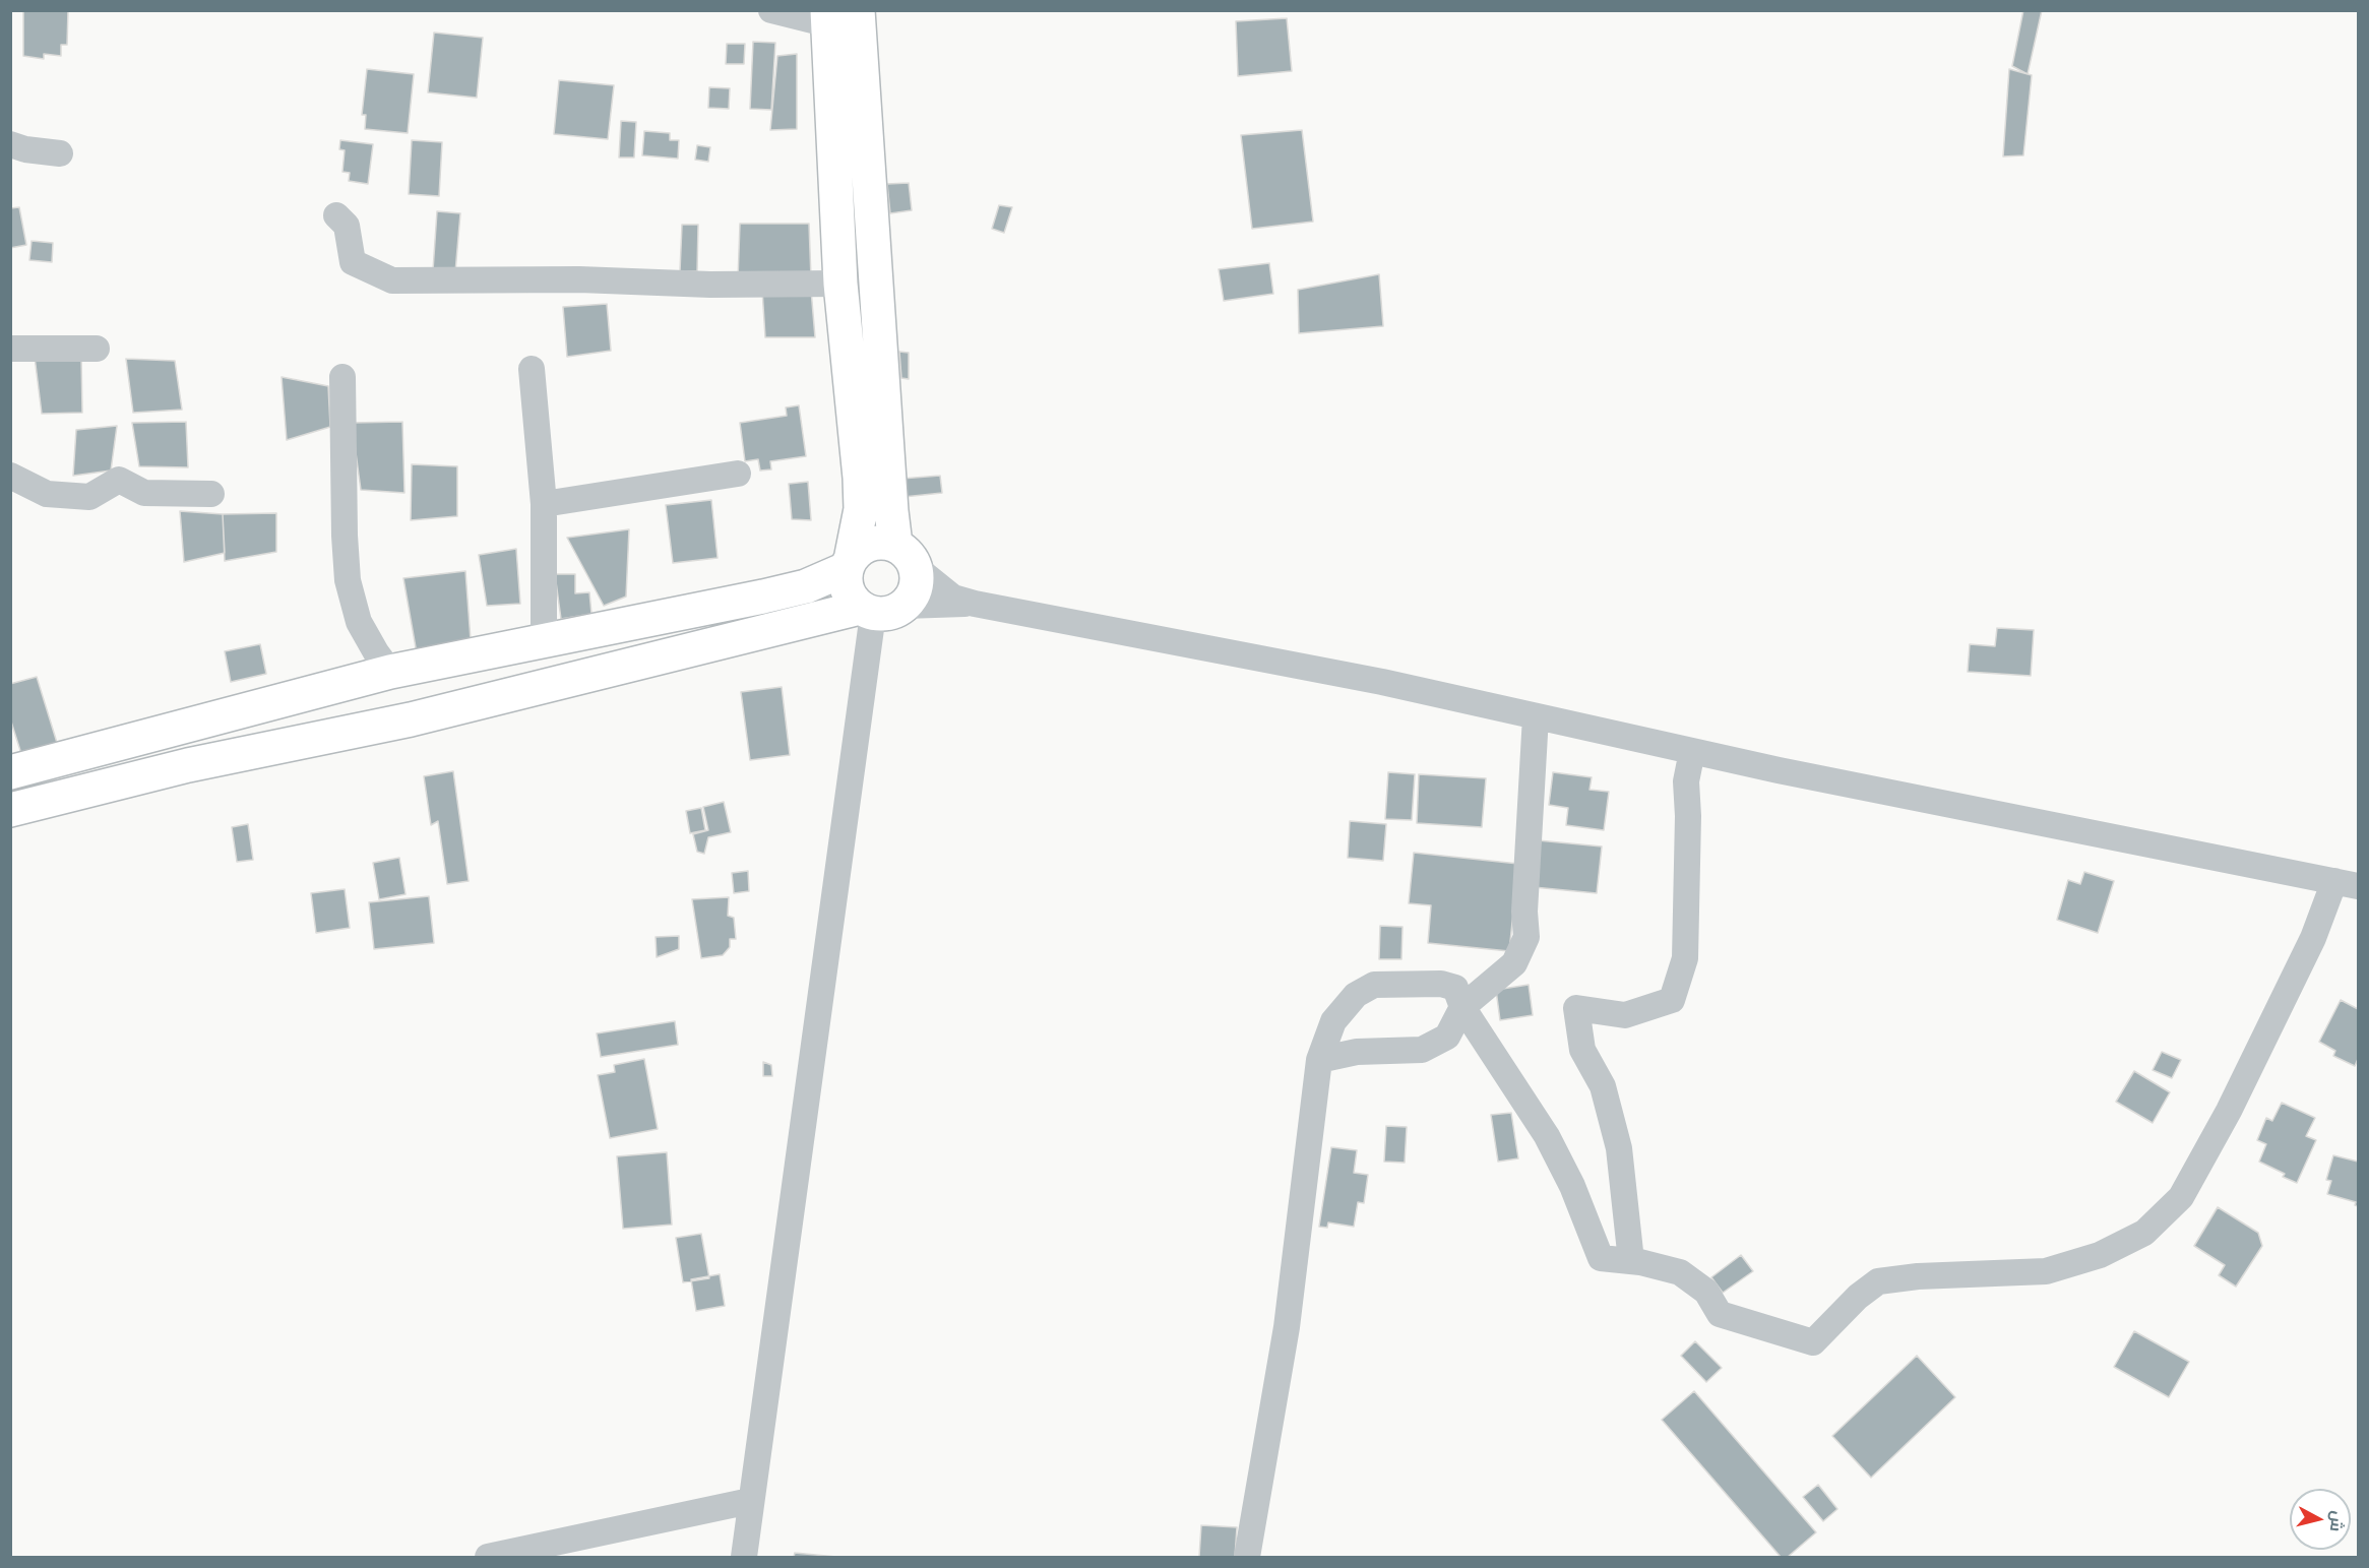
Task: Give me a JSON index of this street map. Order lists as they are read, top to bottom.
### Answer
{
  "north": "right"
}
